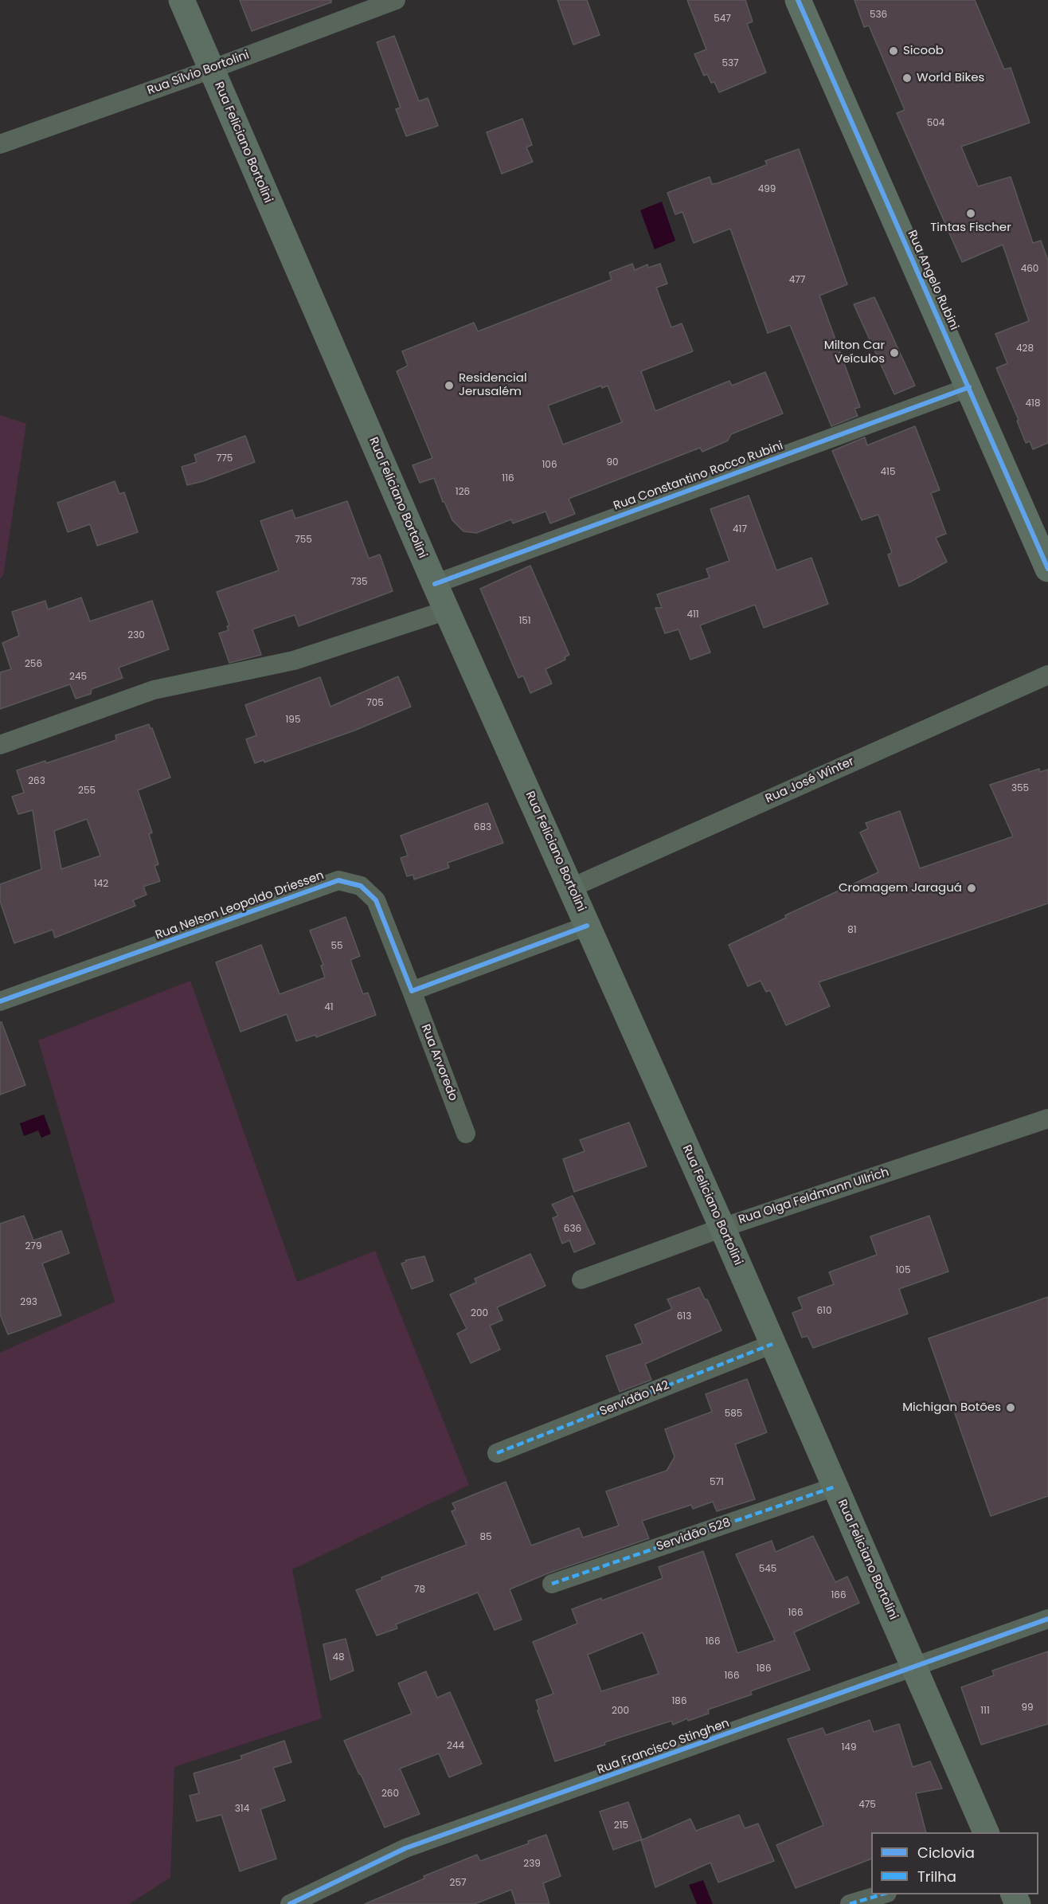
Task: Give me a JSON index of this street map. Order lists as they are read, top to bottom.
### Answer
{
  "streets": {
    "main road": ["Rua Feliciano Bortolini", "Rua Angelo Rubini"],
    "street": [
      "Rua Sílvio Bortolini",
      "Rua Constantino Rocco Rubini",
      "Rua José Winter",
      "Rua Nelson Leopoldo Driessen",
      "Rua Arvoredo",
      "Rua Olga Feldmann Ullrich",
      "Servidão 142",
      "Servidão 528",
      "Rua Francisco Stinghen"
    ]
  },
  "crossings": [
    ["Rua Sílvio Bortolini", "Rua Feliciano Bortolini"],
    ["Rua Feliciano Bortolini", "Rua Constantino Rocco Rubini"],
    ["Rua Feliciano Bortolini", "Rua José Winter"],
    ["Rua Feliciano Bortolini", "Rua Olga Feldmann Ullrich"],
    ["Rua Feliciano Bortolini", "Servidão 142"],
    ["Rua Feliciano Bortolini", "Servidão 528"],
    ["Rua Feliciano Bortolini", "Rua Francisco Stinghen"],
    ["Rua Angelo Rubini", "Rua Constantino Rocco Rubini"],
    ["Rua Nelson Leopoldo Driessen", "Rua Arvoredo"]
  ],
  "places": [
    "Sicoob",
    "World Bikes",
    "Tintas Fischer",
    "Milton Car Veículos",
    "Residencial Jerusalém",
    "Cromagem Jaraguá",
    "Michigan Botões"
  ],
  "house_numbers": [
    "536",
    "547",
    "537",
    "504",
    "499",
    "460",
    "477",
    "428",
    "418",
    "775",
    "90",
    "106",
    "415",
    "116",
    "126",
    "417",
    "755",
    "735",
    "411",
    "151",
    "230",
    "256",
    "245",
    "705",
    "195",
    "263",
    "355",
    "255",
    "683",
    "142",
    "81",
    "55",
    "41",
    "636",
    "279",
    "105",
    "293",
    "610",
    "200",
    "613",
    "585",
    "571",
    "85",
    "545",
    "78",
    "166",
    "166",
    "166",
    "48",
    "186",
    "166",
    "186",
    "99",
    "200",
    "111",
    "244",
    "149",
    "260",
    "475",
    "314",
    "215",
    "239",
    "257"
  ],
  "legend": ["Ciclovia", "Trilha"]
}
